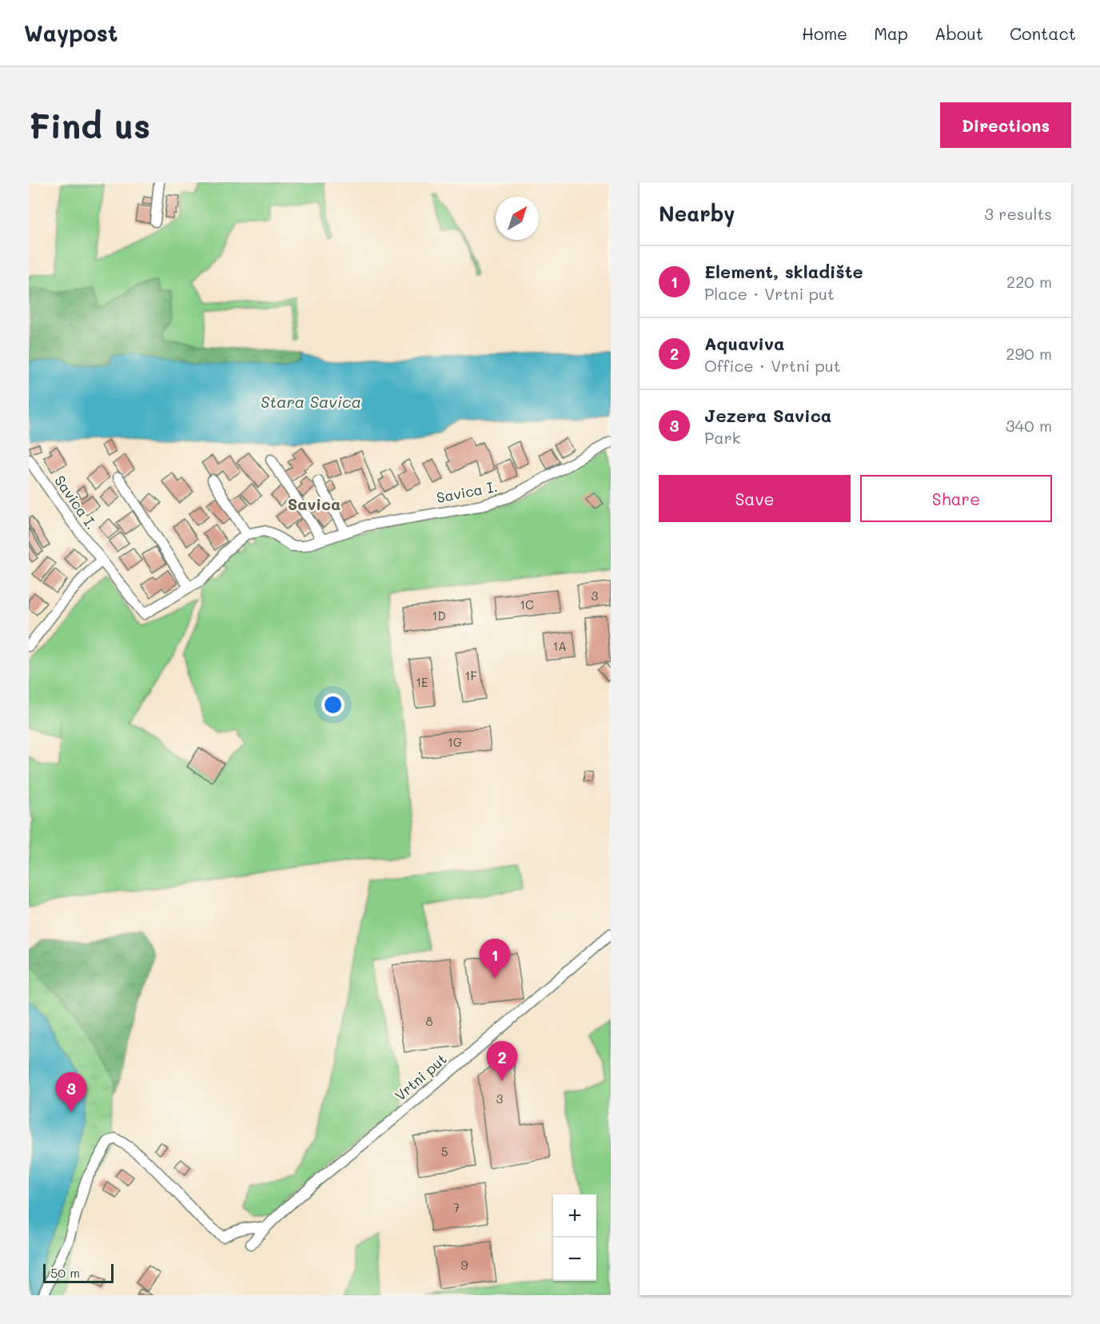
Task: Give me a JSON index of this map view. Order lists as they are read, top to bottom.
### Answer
{
  "streets": {
    "street": ["Savica I.", "Vrtni put"]
  },
  "districts": ["Savica"],
  "water": ["Stara Savica"],
  "house_numbers": [
    "3",
    "1C",
    "1D",
    "1A",
    "1F",
    "1E",
    "1G",
    "8",
    "3",
    "5",
    "7",
    "9"
  ],
  "scale_bar": "50 m",
  "north": "top right",
  "page": {
    "header": "Waypost",
    "nav": [
      "Home",
      "Map",
      "About",
      "Contact"
    ],
    "buttons": [
      "Directions",
      ["Save", "Share"]
    ],
    "title": "Find us",
    "heading": ["Nearby", "3 results"],
    "list": [
      {
        "mark": "1",
        "name": "Element, skladište",
        "note": "Place · Vrtni put",
        "value": "220 m"
      },
      {
        "mark": "2",
        "name": "Aquaviva",
        "note": "Office · Vrtni put",
        "value": "290 m"
      },
      {
        "mark": "3",
        "name": "Jezera Savica",
        "note": "Park",
        "value": "340 m"
      }
    ],
    "pins": ["1", "2", "3"],
    "map_buttons": ["+", "−"],
    "scale": "50 m"
  }
}
